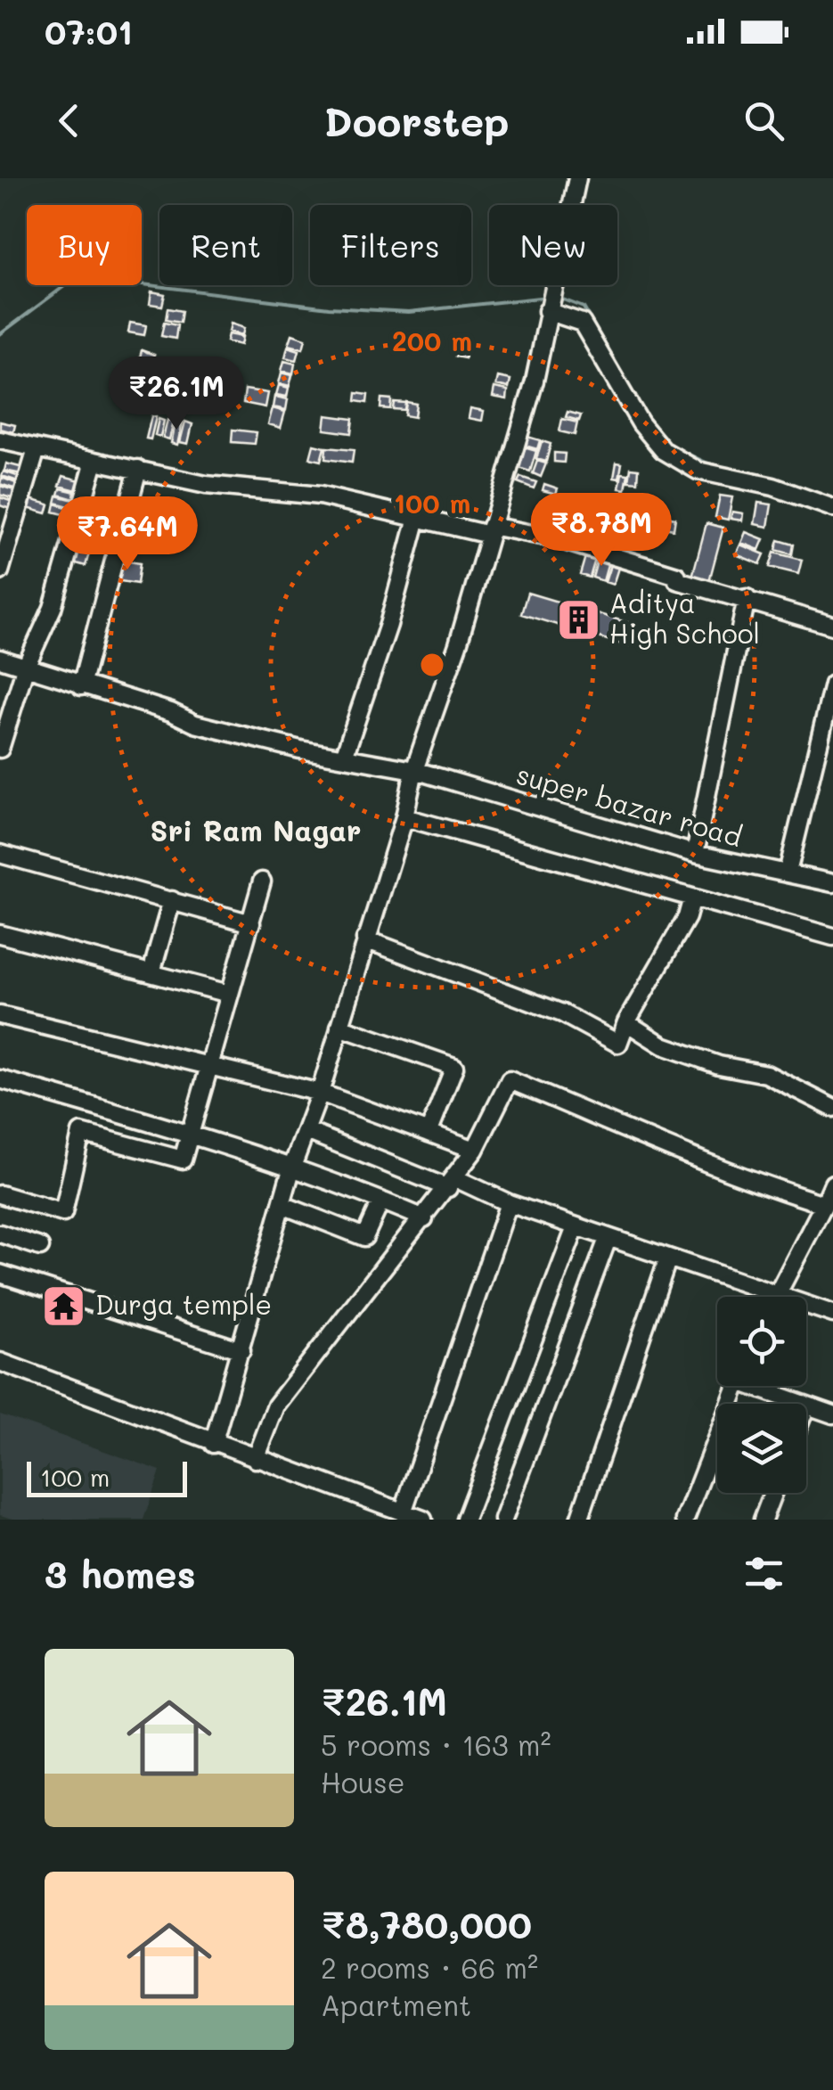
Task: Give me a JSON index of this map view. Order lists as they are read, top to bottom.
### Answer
{
  "streets": {
    "street": ["super bazar road"]
  },
  "districts": ["Sri Ram Nagar"],
  "places": {
    "building": ["Aditya High School"],
    "temple": ["Durga temple"]
  },
  "scale_bar": "100 m",
  "page": {
    "status": "07:01",
    "header": "Doorstep",
    "chip": [
      "Buy",
      "Rent",
      "Filters",
      "New"
    ],
    "price": ["₹26.1M", "₹8.78M", "₹7.64M"],
    "scale": "100 m",
    "heading": "3 homes",
    "list": [
      {
        "name": "₹26.1M",
        "note": "5 rooms · 163 m² · House"
      },
      {
        "name": "₹8,780,000",
        "note": "2 rooms · 66 m² · Apartment"
      }
    ]
  },
  "rings": ["200 m", "100 m"]
}
